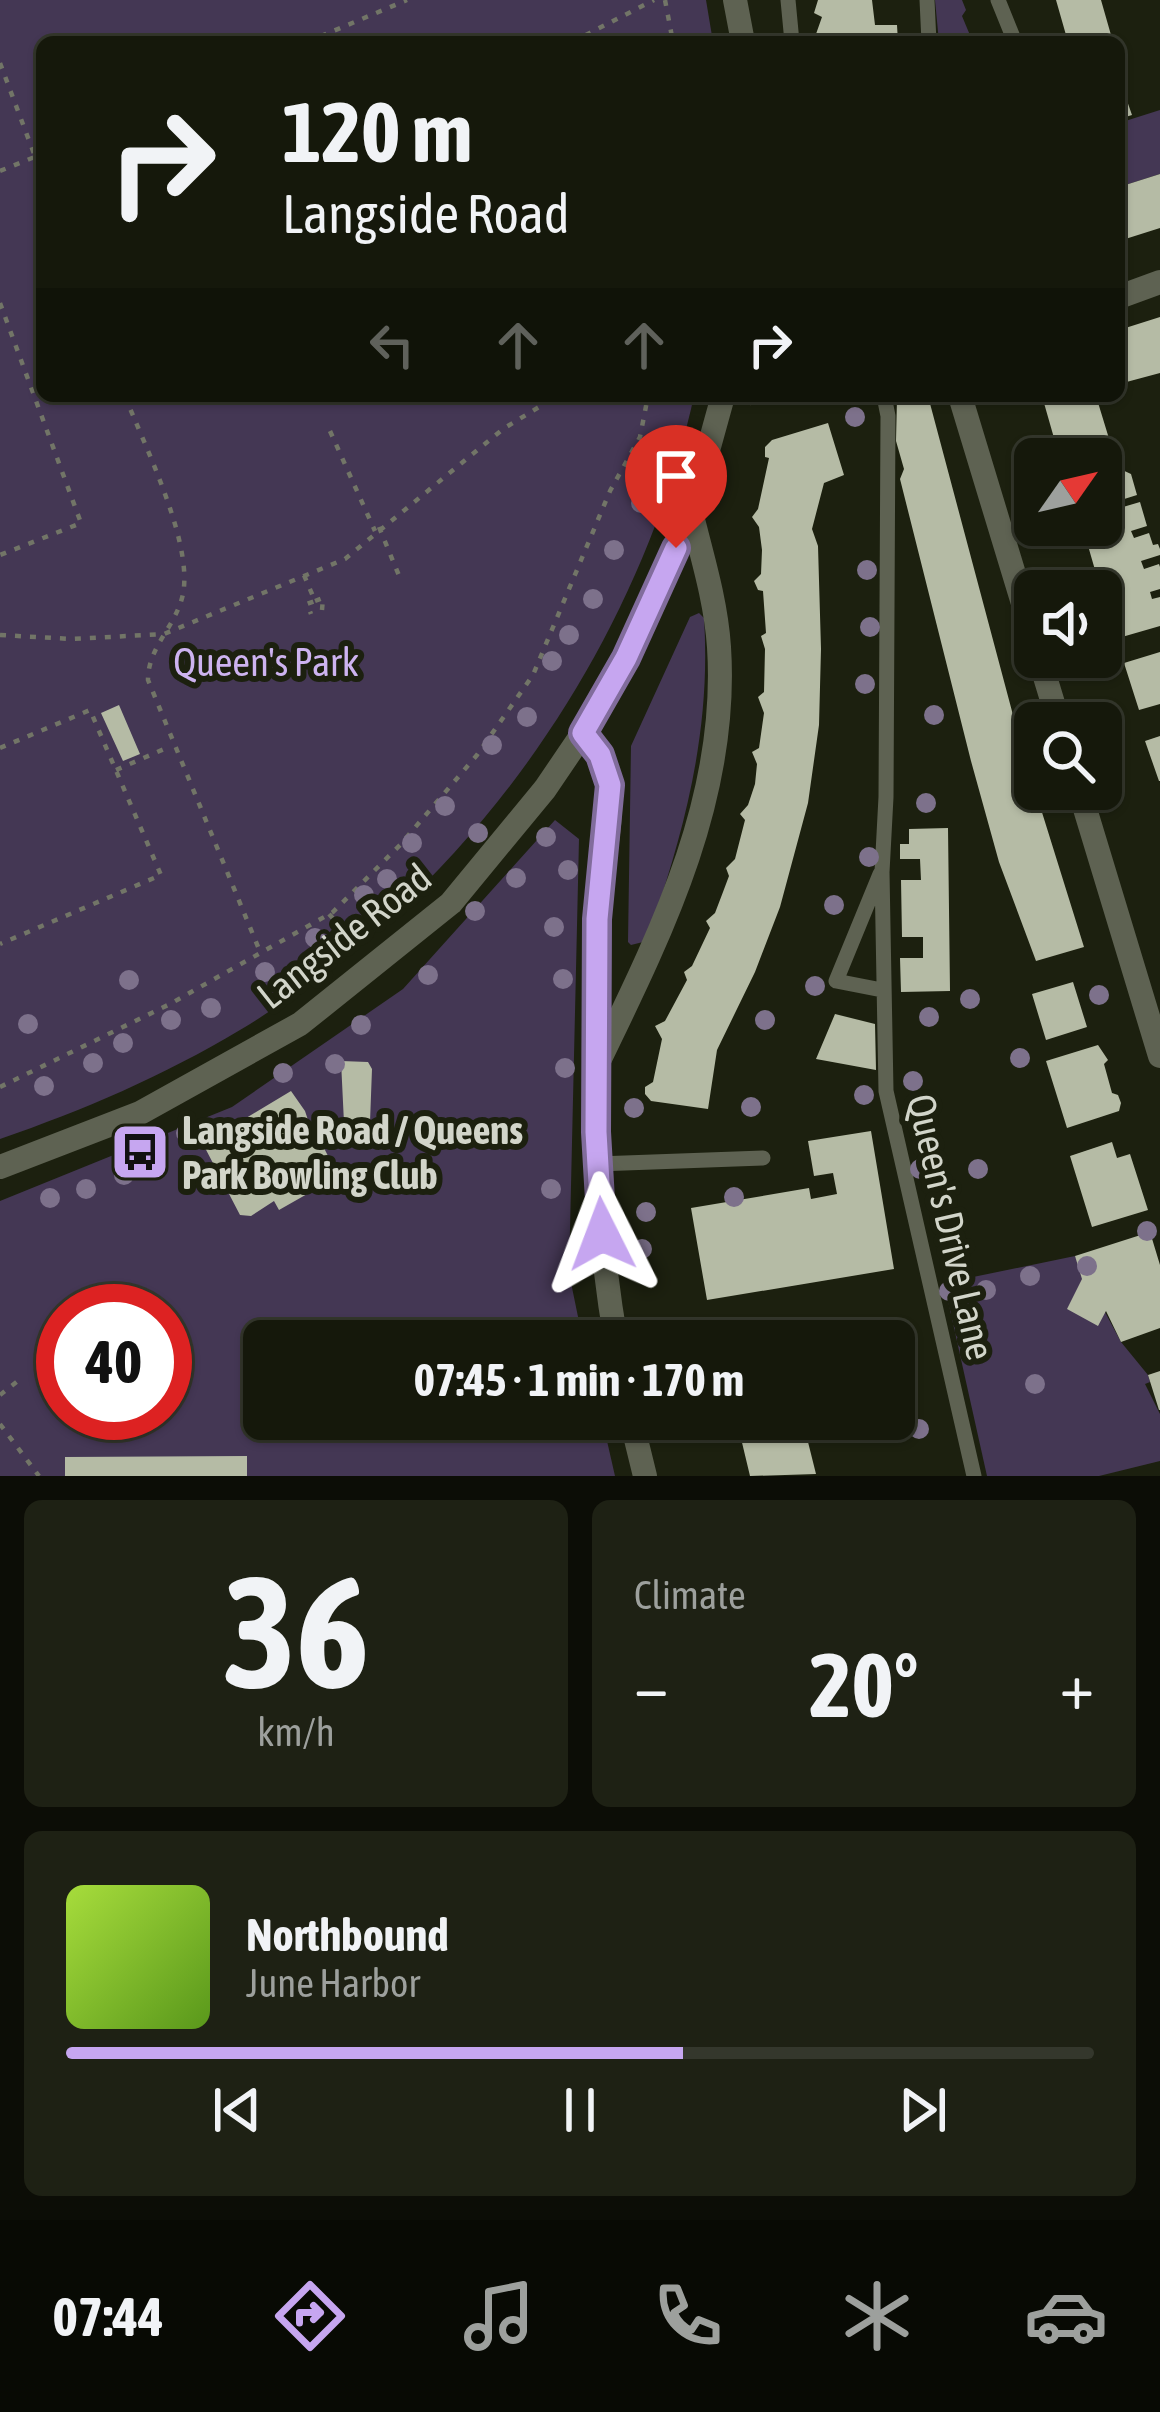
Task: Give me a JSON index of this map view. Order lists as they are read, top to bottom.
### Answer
{
  "streets": {
    "street": ["Langside Road"],
    "lane": ["Queen's Drive Lane"]
  },
  "parks": ["Queen's Park"],
  "places": {
    "bus stop": ["Langside Road / Queens Park Bowling Club"]
  },
  "north": "top right",
  "page": {
    "turn": ["120 m", "Langside Road"],
    "limit": "40",
    "trip": "07:45 · 1 min · 170 m",
    "tile": [
      ["36", "km/h"],
      "Climate"
    ],
    "heat": ["−", "20°", "+"],
    "song": ["Northbound", "June Harbor"],
    "tabs": "07:44"
  }
}
